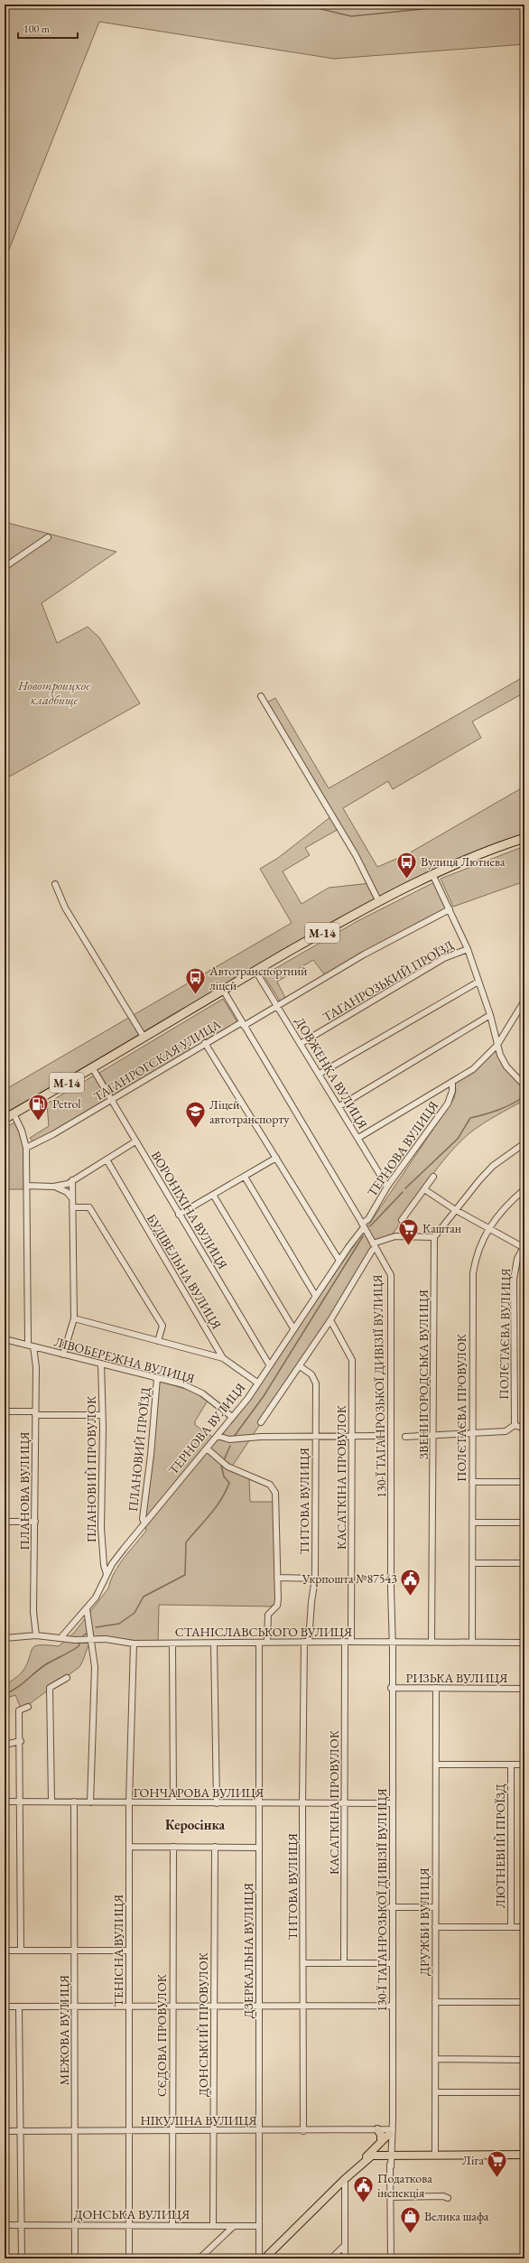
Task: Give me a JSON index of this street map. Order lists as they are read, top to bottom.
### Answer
{
  "streets": {
    "highway": ["М-14"],
    "street": [
      "ТАГАНРОЗЬКИЙ ПРОЇЗД",
      "ТАГАНРОГСКАЯ УЛИЦА",
      "ДОВЖЕНКА ВУЛИЦЯ",
      "ТЕРНОВА ВУЛИЦЯ",
      "ВОРОНІХІНА ВУЛИЦЯ",
      "БУДІВЕЛЬНА ВУЛИЦЯ",
      "ПОЛЄТАЄВА ВУЛИЦЯ",
      "ЛІВОБЕРЕЖНА ВУЛИЦЯ",
      "ЗВЕНИГОРОДСЬКА ВУЛИЦЯ",
      "130-Ї ТАГАНРОЗЬКОЇ ДИВІЗІЇ ВУЛИЦЯ",
      "ПОЛЄТАЄВА ПРОВУЛОК",
      "ПЛАНОВИЙ ПРОЇЗД",
      "ПЛАНОВИЙ ПРОВУЛОК",
      "КАСАТКІНА ПРОВУЛОК",
      "ПЛАНОВА ВУЛИЦЯ",
      "ТИТОВА ВУЛИЦЯ",
      "СТАНІСЛАВСЬКОГО ВУЛИЦЯ",
      "РИЗЬКА ВУЛИЦЯ",
      "ГОНЧАРОВА ВУЛИЦЯ",
      "ЛЮТНЕВИЙ ПРОЇЗД",
      "ДРУЖБИ ВУЛИЦЯ",
      "ТЕНІСНА ВУЛИЦЯ",
      "ДЗЕРКАЛЬНА ВУЛИЦЯ",
      "ДОНСЬКИЙ ПРОВУЛОК",
      "МЕЖОВА ВУЛИЦЯ",
      "СЄДОВА ПРОВУЛОК",
      "НІКУЛІНА ВУЛИЦЯ",
      "ДОНСЬКА ВУЛИЦЯ"
    ]
  },
  "crossings": [
    ["М-14", "ДОВЖЕНКА ВУЛИЦЯ"],
    ["М-14", "ВОРОНІХІНА ВУЛИЦЯ"],
    ["М-14", "130-Ї ТАГАНРОЗЬКОЇ ДИВІЗІЇ ВУЛИЦЯ"],
    ["М-14", "ПЛАНОВА ВУЛИЦЯ"],
    ["ТАГАНРОЗЬКИЙ ПРОЇЗД", "ДОВЖЕНКА ВУЛИЦЯ"],
    ["ТАГАНРОГСКАЯ УЛИЦА", "ДОВЖЕНКА ВУЛИЦЯ"],
    ["ТАГАНРОГСКАЯ УЛИЦА", "ВОРОНІХІНА ВУЛИЦЯ"],
    ["ТАГАНРОГСКАЯ УЛИЦА", "130-Ї ТАГАНРОЗЬКОЇ ДИВІЗІЇ ВУЛИЦЯ"],
    ["ТАГАНРОГСКАЯ УЛИЦА", "ПЛАНОВА ВУЛИЦЯ"],
    ["ДОВЖЕНКА ВУЛИЦЯ", "ТЕРНОВА ВУЛИЦЯ"],
    ["ТЕРНОВА ВУЛИЦЯ", "ВОРОНІХІНА ВУЛИЦЯ"],
    ["ТЕРНОВА ВУЛИЦЯ", "БУДІВЕЛЬНА ВУЛИЦЯ"],
    ["ТЕРНОВА ВУЛИЦЯ", "ЛІВОБЕРЕЖНА ВУЛИЦЯ"],
    ["ТЕРНОВА ВУЛИЦЯ", "130-Ї ТАГАНРОЗЬКОЇ ДИВІЗІЇ ВУЛИЦЯ"],
    ["ТЕРНОВА ВУЛИЦЯ", "ПЛАНОВИЙ ПРОЇЗД"],
    ["ТЕРНОВА ВУЛИЦЯ", "ПЛАНОВИЙ ПРОВУЛОК"],
    ["ТЕРНОВА ВУЛИЦЯ", "СТАНІСЛАВСЬКОГО ВУЛИЦЯ"],
    ["ЛІВОБЕРЕЖНА ВУЛИЦЯ", "ПЛАНОВИЙ ПРОЇЗД"],
    ["ЛІВОБЕРЕЖНА ВУЛИЦЯ", "ПЛАНОВИЙ ПРОВУЛОК"],
    ["ЛІВОБЕРЕЖНА ВУЛИЦЯ", "ПЛАНОВА ВУЛИЦЯ"],
    ["ЗВЕНИГОРОДСЬКА ВУЛИЦЯ", "СТАНІСЛАВСЬКОГО ВУЛИЦЯ"],
    ["130-Ї ТАГАНРОЗЬКОЇ ДИВІЗІЇ ВУЛИЦЯ", "СТАНІСЛАВСЬКОГО ВУЛИЦЯ"],
    ["130-Ї ТАГАНРОЗЬКОЇ ДИВІЗІЇ ВУЛИЦЯ", "РИЗЬКА ВУЛИЦЯ"],
    ["130-Ї ТАГАНРОЗЬКОЇ ДИВІЗІЇ ВУЛИЦЯ", "ГОНЧАРОВА ВУЛИЦЯ"],
    ["130-Ї ТАГАНРОЗЬКОЇ ДИВІЗІЇ ВУЛИЦЯ", "НІКУЛІНА ВУЛИЦЯ"],
    ["ПОЛЄТАЄВА ПРОВУЛОК", "СТАНІСЛАВСЬКОГО ВУЛИЦЯ"],
    ["КАСАТКІНА ПРОВУЛОК", "СТАНІСЛАВСЬКОГО ВУЛИЦЯ"],
    ["КАСАТКІНА ПРОВУЛОК", "ГОНЧАРОВА ВУЛИЦЯ"],
    ["ПЛАНОВА ВУЛИЦЯ", "СТАНІСЛАВСЬКОГО ВУЛИЦЯ"],
    ["ТИТОВА ВУЛИЦЯ", "СТАНІСЛАВСЬКОГО ВУЛИЦЯ"],
    ["ТИТОВА ВУЛИЦЯ", "ГОНЧАРОВА ВУЛИЦЯ"],
    ["ТИТОВА ВУЛИЦЯ", "НІКУЛІНА ВУЛИЦЯ"],
    ["СТАНІСЛАВСЬКОГО ВУЛИЦЯ", "ТЕНІСНА ВУЛИЦЯ"],
    ["СТАНІСЛАВСЬКОГО ВУЛИЦЯ", "ДЗЕРКАЛЬНА ВУЛИЦЯ"],
    ["РИЗЬКА ВУЛИЦЯ", "ДРУЖБИ ВУЛИЦЯ"],
    ["ГОНЧАРОВА ВУЛИЦЯ", "ТЕНІСНА ВУЛИЦЯ"],
    ["ГОНЧАРОВА ВУЛИЦЯ", "ДЗЕРКАЛЬНА ВУЛИЦЯ"],
    ["ГОНЧАРОВА ВУЛИЦЯ", "МЕЖОВА ВУЛИЦЯ"],
    ["ТЕНІСНА ВУЛИЦЯ", "НІКУЛІНА ВУЛИЦЯ"],
    ["ТЕНІСНА ВУЛИЦЯ", "ДОНСЬКА ВУЛИЦЯ"],
    ["ДЗЕРКАЛЬНА ВУЛИЦЯ", "НІКУЛІНА ВУЛИЦЯ"],
    ["ДЗЕРКАЛЬНА ВУЛИЦЯ", "ДОНСЬКА ВУЛИЦЯ"],
    ["ДОНСЬКИЙ ПРОВУЛОК", "НІКУЛІНА ВУЛИЦЯ"],
    ["ДОНСЬКИЙ ПРОВУЛОК", "ДОНСЬКА ВУЛИЦЯ"],
    ["МЕЖОВА ВУЛИЦЯ", "НІКУЛІНА ВУЛИЦЯ"],
    ["МЕЖОВА ВУЛИЦЯ", "ДОНСЬКА ВУЛИЦЯ"],
    ["СЄДОВА ПРОВУЛОК", "НІКУЛІНА ВУЛИЦЯ"],
    ["СЄДОВА ПРОВУЛОК", "ДОНСЬКА ВУЛИЦЯ"]
  ],
  "districts": ["Керосінка"],
  "parks": ["Новотроицкое кладбище"],
  "places": {
    "bus stop": ["Вулиця Лютнева", "Автотранспортний ліцей"],
    "fuel station": ["Petrol"],
    "school or university": ["Ліцей автотранспорту"],
    "supermarket": ["Каштан", "Ліга"],
    "public building": ["Укрпошта №87543", "Податкова інспекція"],
    "shop": ["Велика шафа"]
  },
  "scale_bar": "100 m"
}
